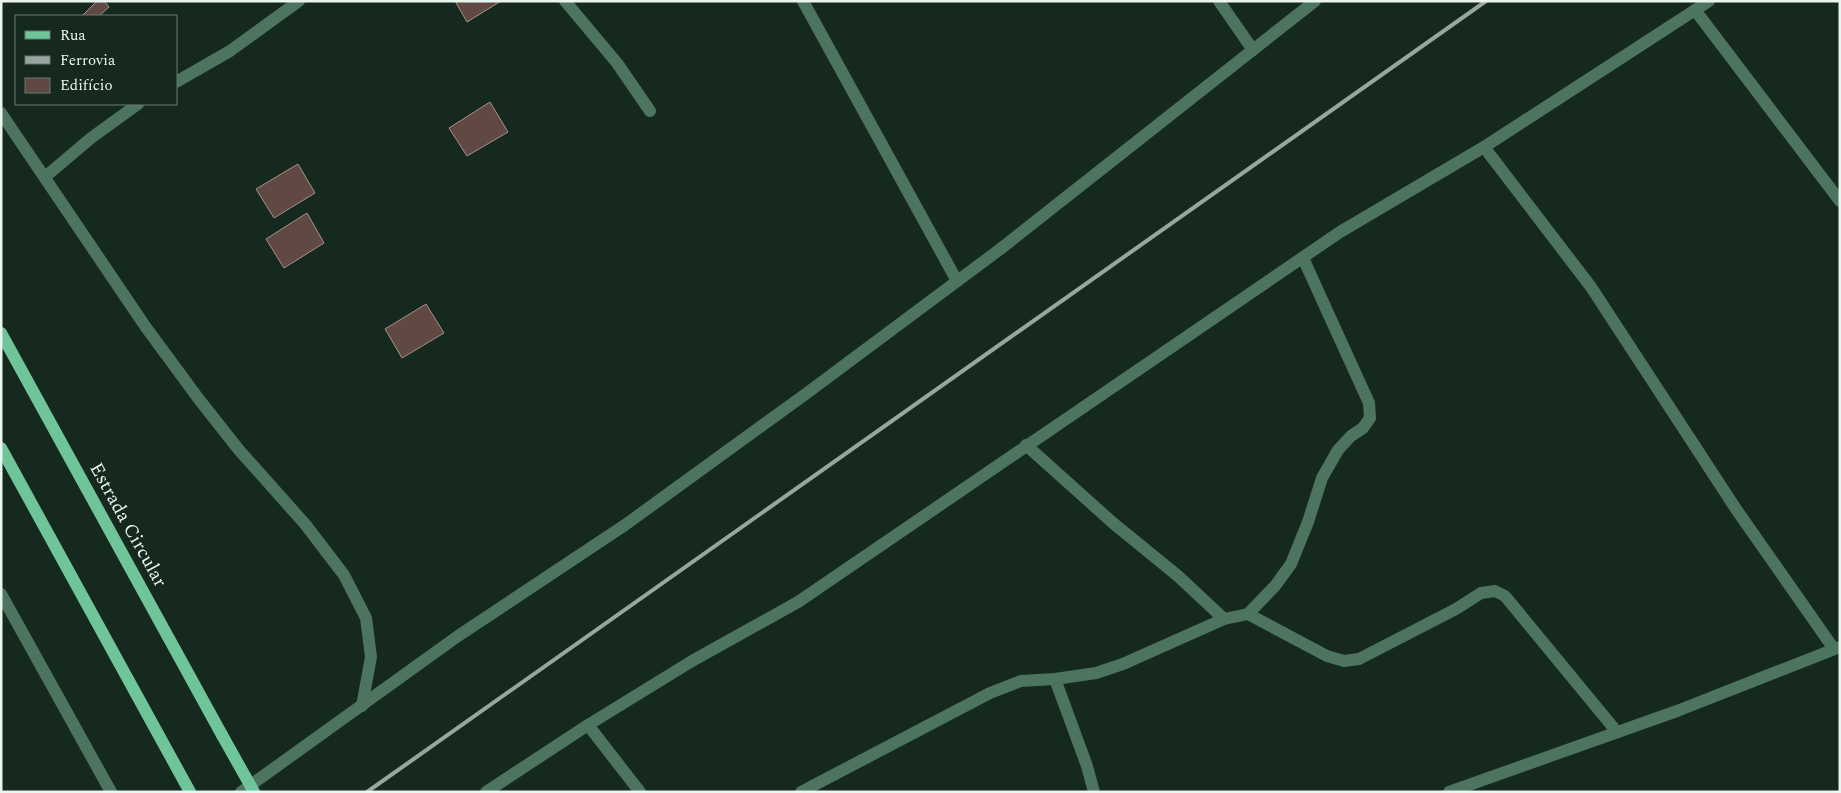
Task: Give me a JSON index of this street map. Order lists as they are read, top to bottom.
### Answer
{
  "streets": {
    "main road": ["Estrada Circular"]
  },
  "legend": ["Rua", "Ferrovia", "Edifício"]
}
